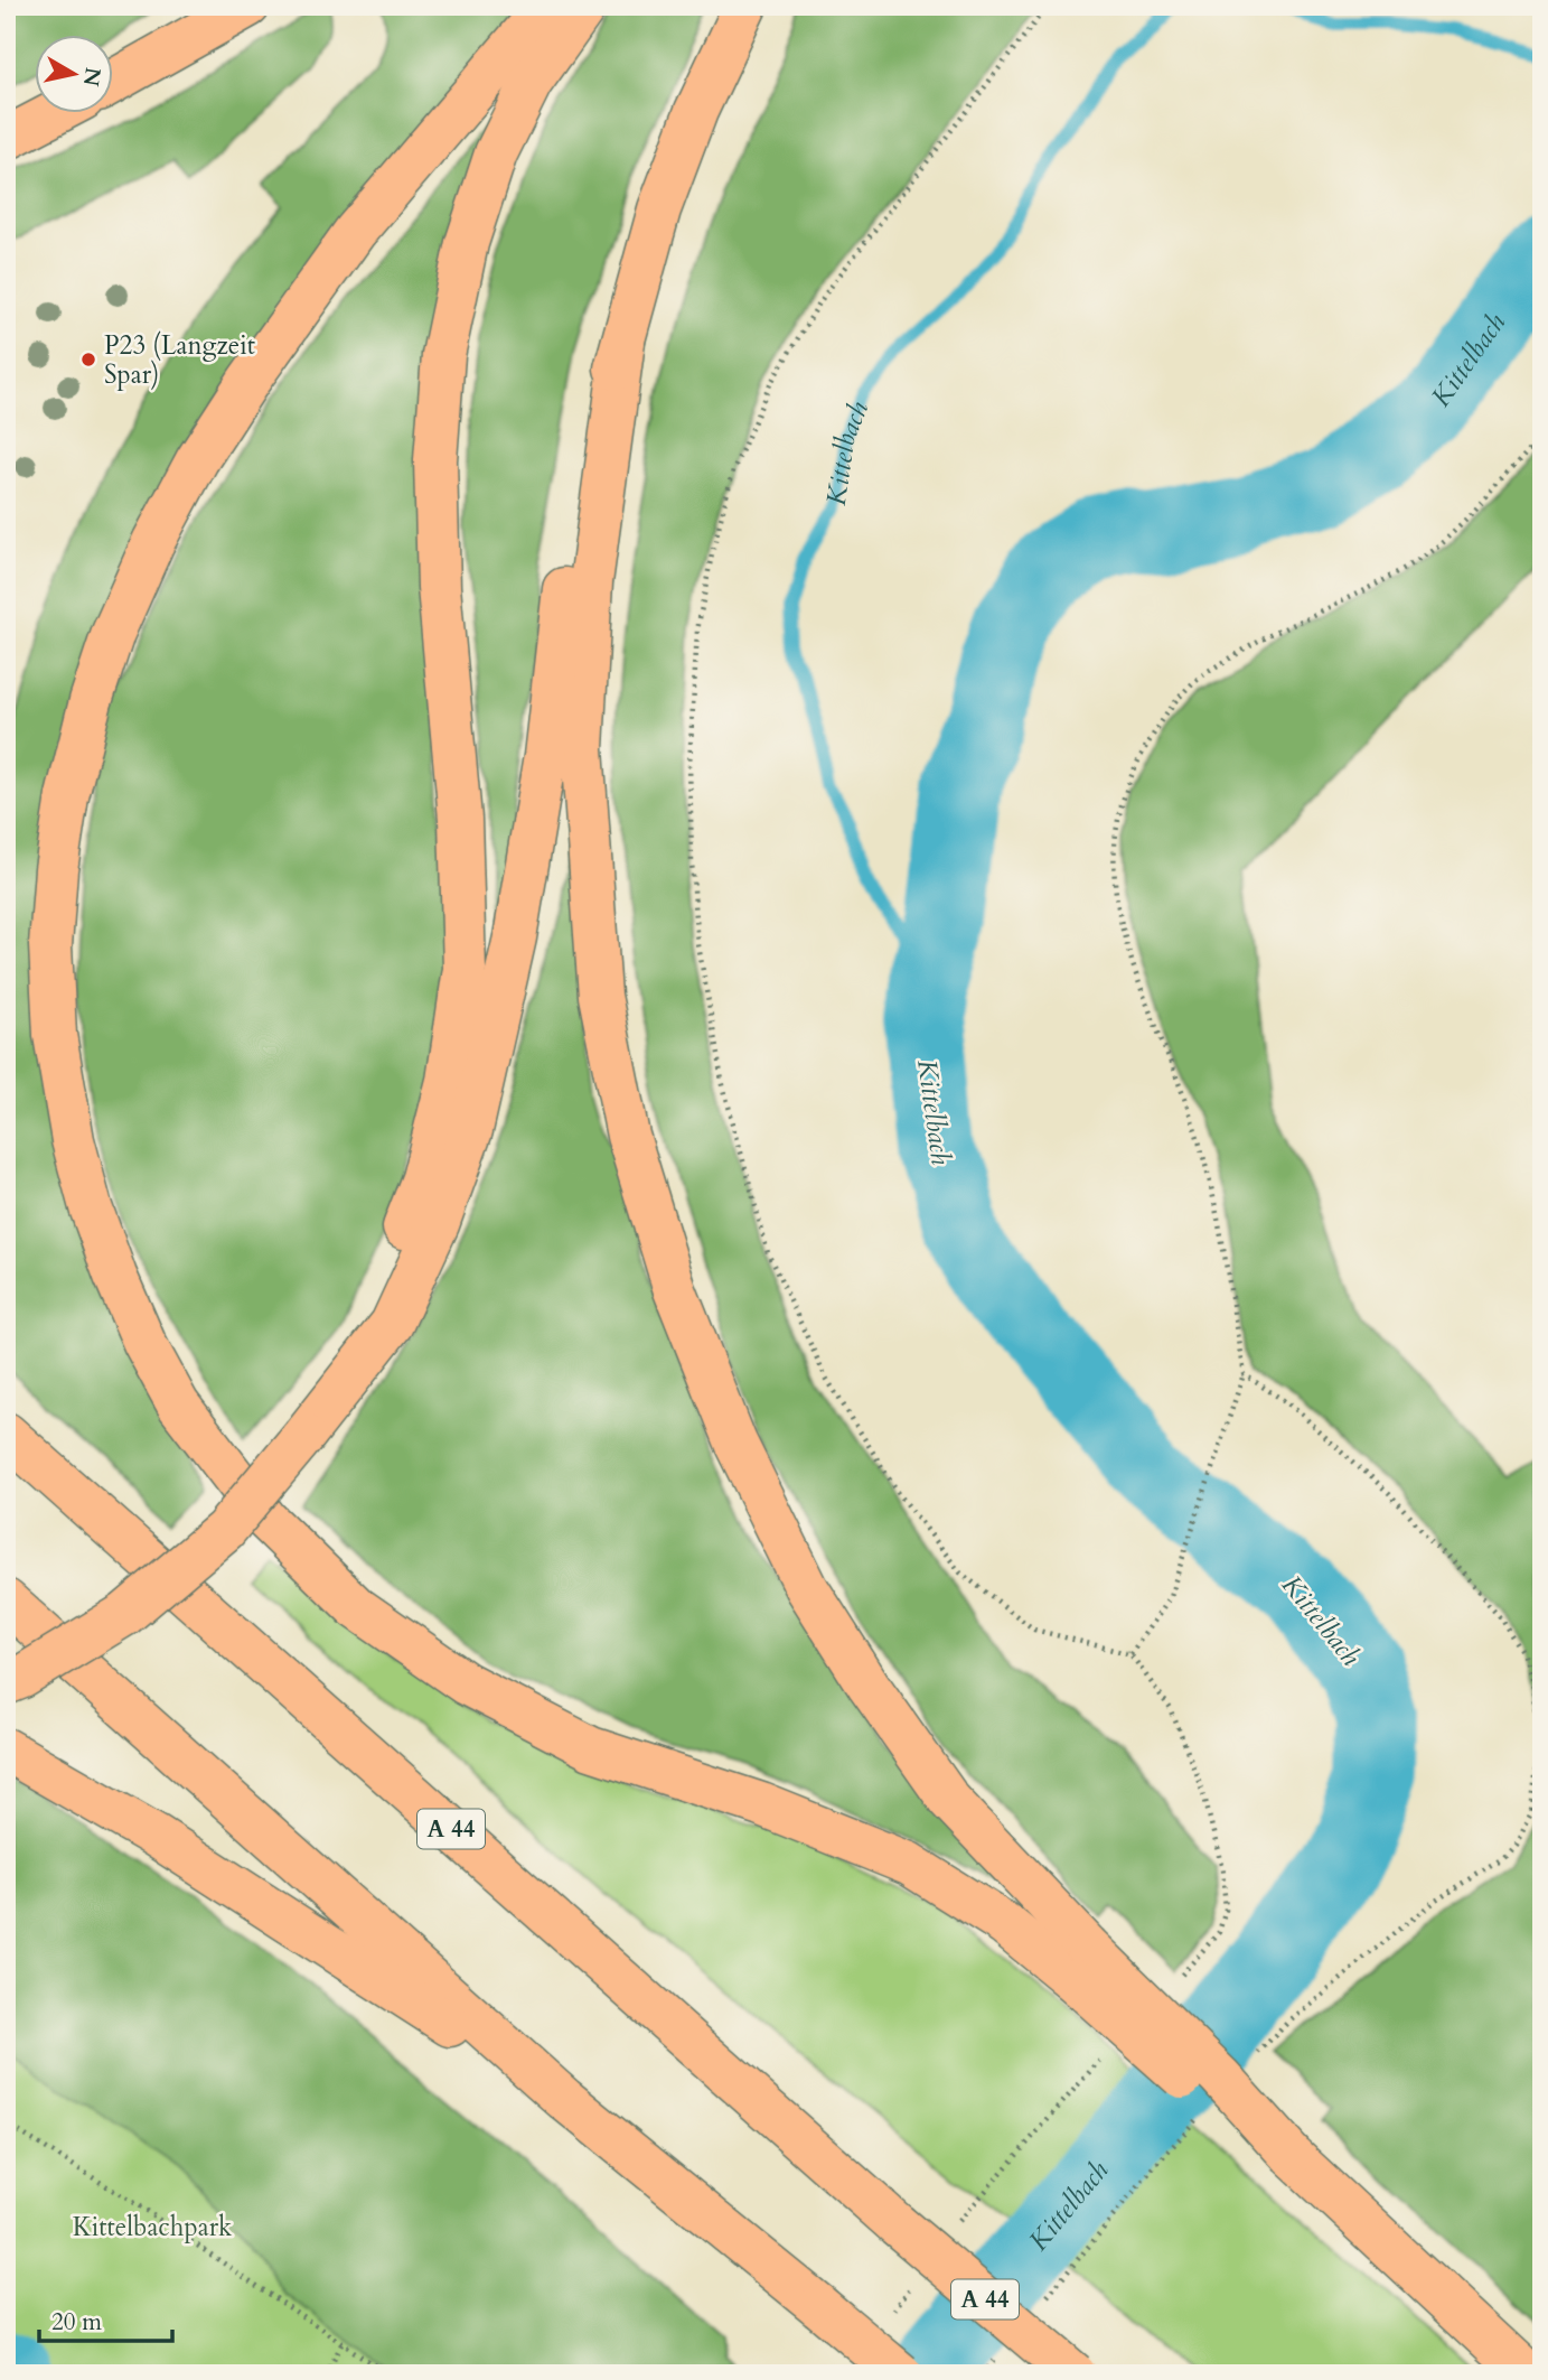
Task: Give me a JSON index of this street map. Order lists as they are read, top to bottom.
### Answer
{
  "streets": {
    "highway": ["A 44"]
  },
  "water": ["Kittelbach"],
  "parks": ["Kittelbachpark"],
  "places": ["P23 (Langzeit Spar)"],
  "scale_bar": "20 m",
  "north": "right"
}
